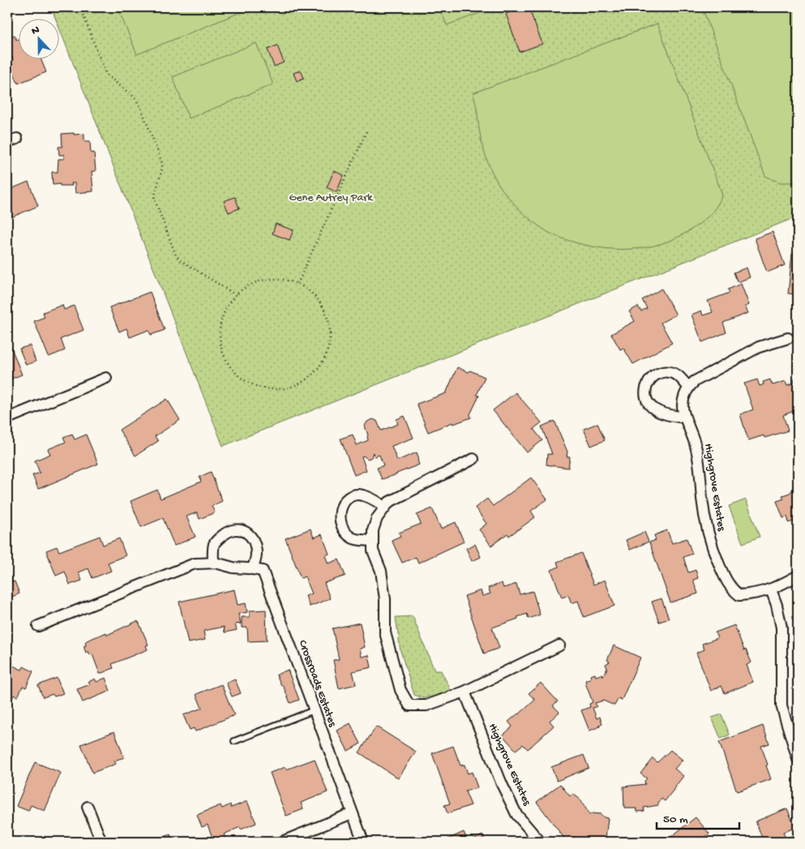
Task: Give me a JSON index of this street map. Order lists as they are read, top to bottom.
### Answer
{
  "streets": {
    "street": ["Highgrove Estates", "Crossroads Estates"]
  },
  "parks": ["Gene Autrey Park"],
  "scale_bar": "50 m",
  "north": "top"
}
